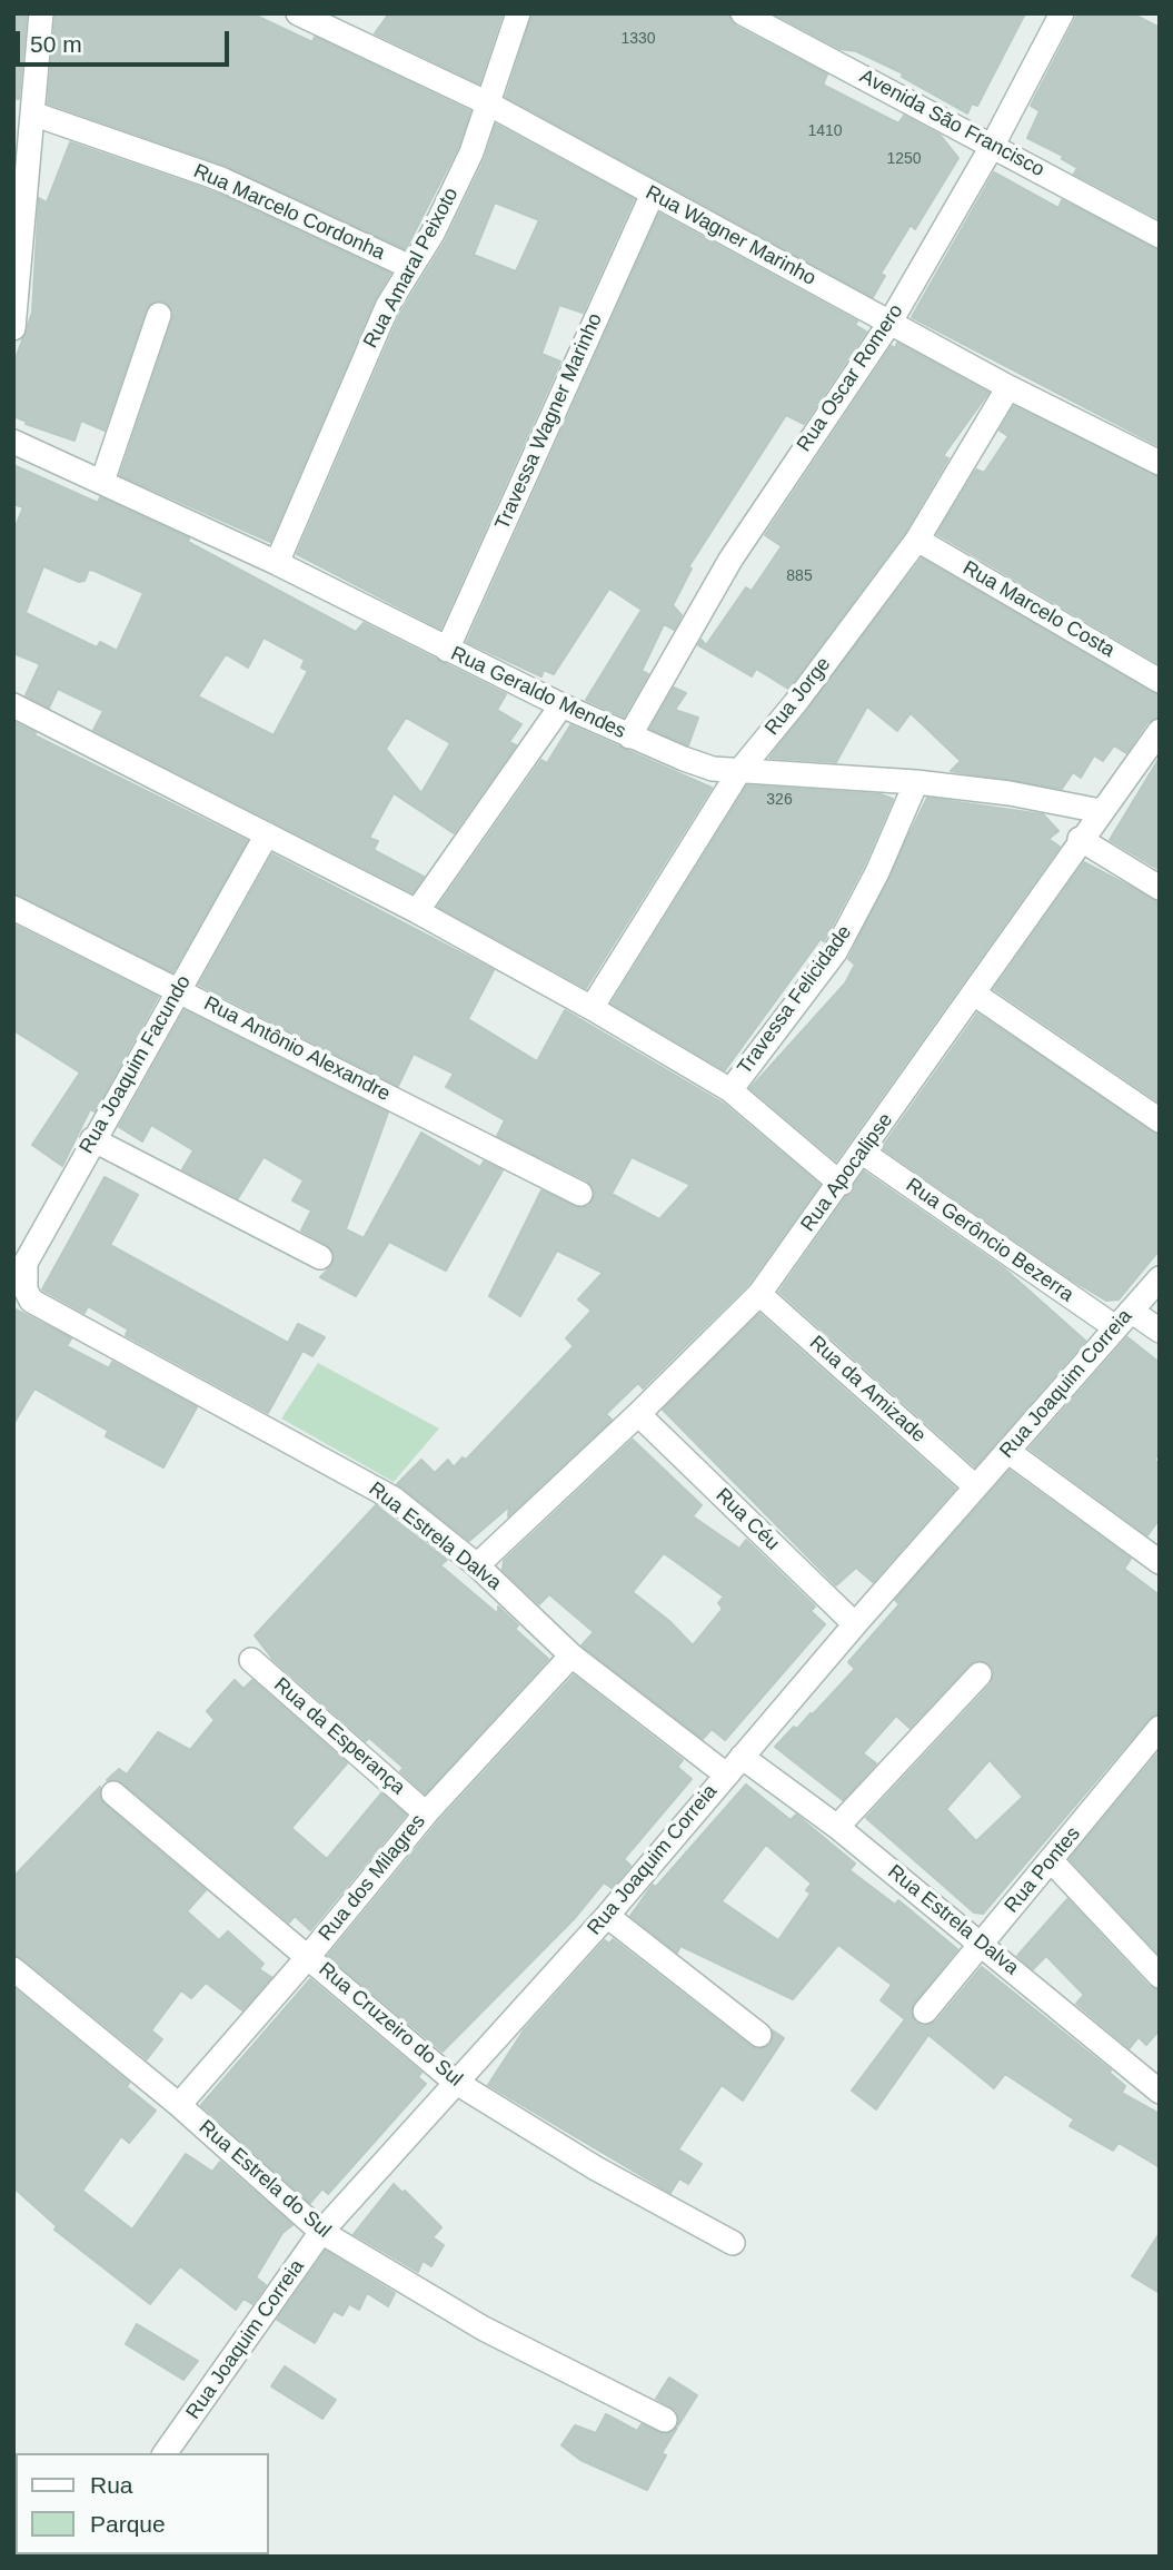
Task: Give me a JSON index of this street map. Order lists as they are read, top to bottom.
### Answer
{
  "streets": {
    "street": [
      "Avenida São Francisco",
      "Rua Marcelo Cordonha",
      "Rua Wagner Marinho",
      "Rua Amaral Peixoto",
      "Rua Oscar Romero",
      "Travessa Wagner Marinho",
      "Rua Marcelo Costa",
      "Rua Geraldo Mendes",
      "Rua Jorge",
      "Travessa Felicidade",
      "Rua Antônio Alexandre",
      "Rua Joaquim Facundo",
      "Rua Apocalipse",
      "Rua Gerôncio Bezerra",
      "Rua Joaquim Correia",
      "Rua da Amizade",
      "Rua Céu",
      "Rua Estrela Dalva",
      "Rua da Esperança",
      "Rua Pontes",
      "Rua dos Milagres",
      "Rua Cruzeiro do Sul",
      "Rua Estrela do Sul"
    ]
  },
  "crossings": [
    ["Avenida São Francisco", "Rua Oscar Romero"],
    ["Rua Marcelo Cordonha", "Rua Amaral Peixoto"],
    ["Rua Wagner Marinho", "Rua Amaral Peixoto"],
    ["Rua Wagner Marinho", "Rua Oscar Romero"],
    ["Rua Wagner Marinho", "Travessa Wagner Marinho"],
    ["Rua Wagner Marinho", "Rua Jorge"],
    ["Rua Amaral Peixoto", "Rua Geraldo Mendes"],
    ["Rua Oscar Romero", "Rua Geraldo Mendes"],
    ["Travessa Wagner Marinho", "Rua Geraldo Mendes"],
    ["Rua Marcelo Costa", "Rua Jorge"],
    ["Rua Geraldo Mendes", "Rua Jorge"],
    ["Rua Geraldo Mendes", "Travessa Felicidade"],
    ["Rua Geraldo Mendes", "Rua Apocalipse"],
    ["Rua Antônio Alexandre", "Rua Joaquim Facundo"],
    ["Rua Joaquim Facundo", "Rua Estrela Dalva"],
    ["Rua Apocalipse", "Rua Gerôncio Bezerra"],
    ["Rua Apocalipse", "Rua da Amizade"],
    ["Rua Apocalipse", "Rua Céu"],
    ["Rua Apocalipse", "Rua Estrela Dalva"],
    ["Rua Gerôncio Bezerra", "Rua Joaquim Correia"],
    ["Rua Joaquim Correia", "Rua da Amizade"],
    ["Rua Joaquim Correia", "Rua Céu"],
    ["Rua Joaquim Correia", "Rua Estrela Dalva"],
    ["Rua Joaquim Correia", "Rua Cruzeiro do Sul"],
    ["Rua Joaquim Correia", "Rua Estrela do Sul"],
    ["Rua Estrela Dalva", "Rua Pontes"],
    ["Rua Estrela Dalva", "Rua dos Milagres"],
    ["Rua da Esperança", "Rua dos Milagres"],
    ["Rua dos Milagres", "Rua Cruzeiro do Sul"],
    ["Rua dos Milagres", "Rua Estrela do Sul"]
  ],
  "house_numbers": [
    "1330",
    "1410",
    "1250",
    "885",
    "326"
  ],
  "legend": ["Rua", "Parque"],
  "scale_bar": "50 m"
}
